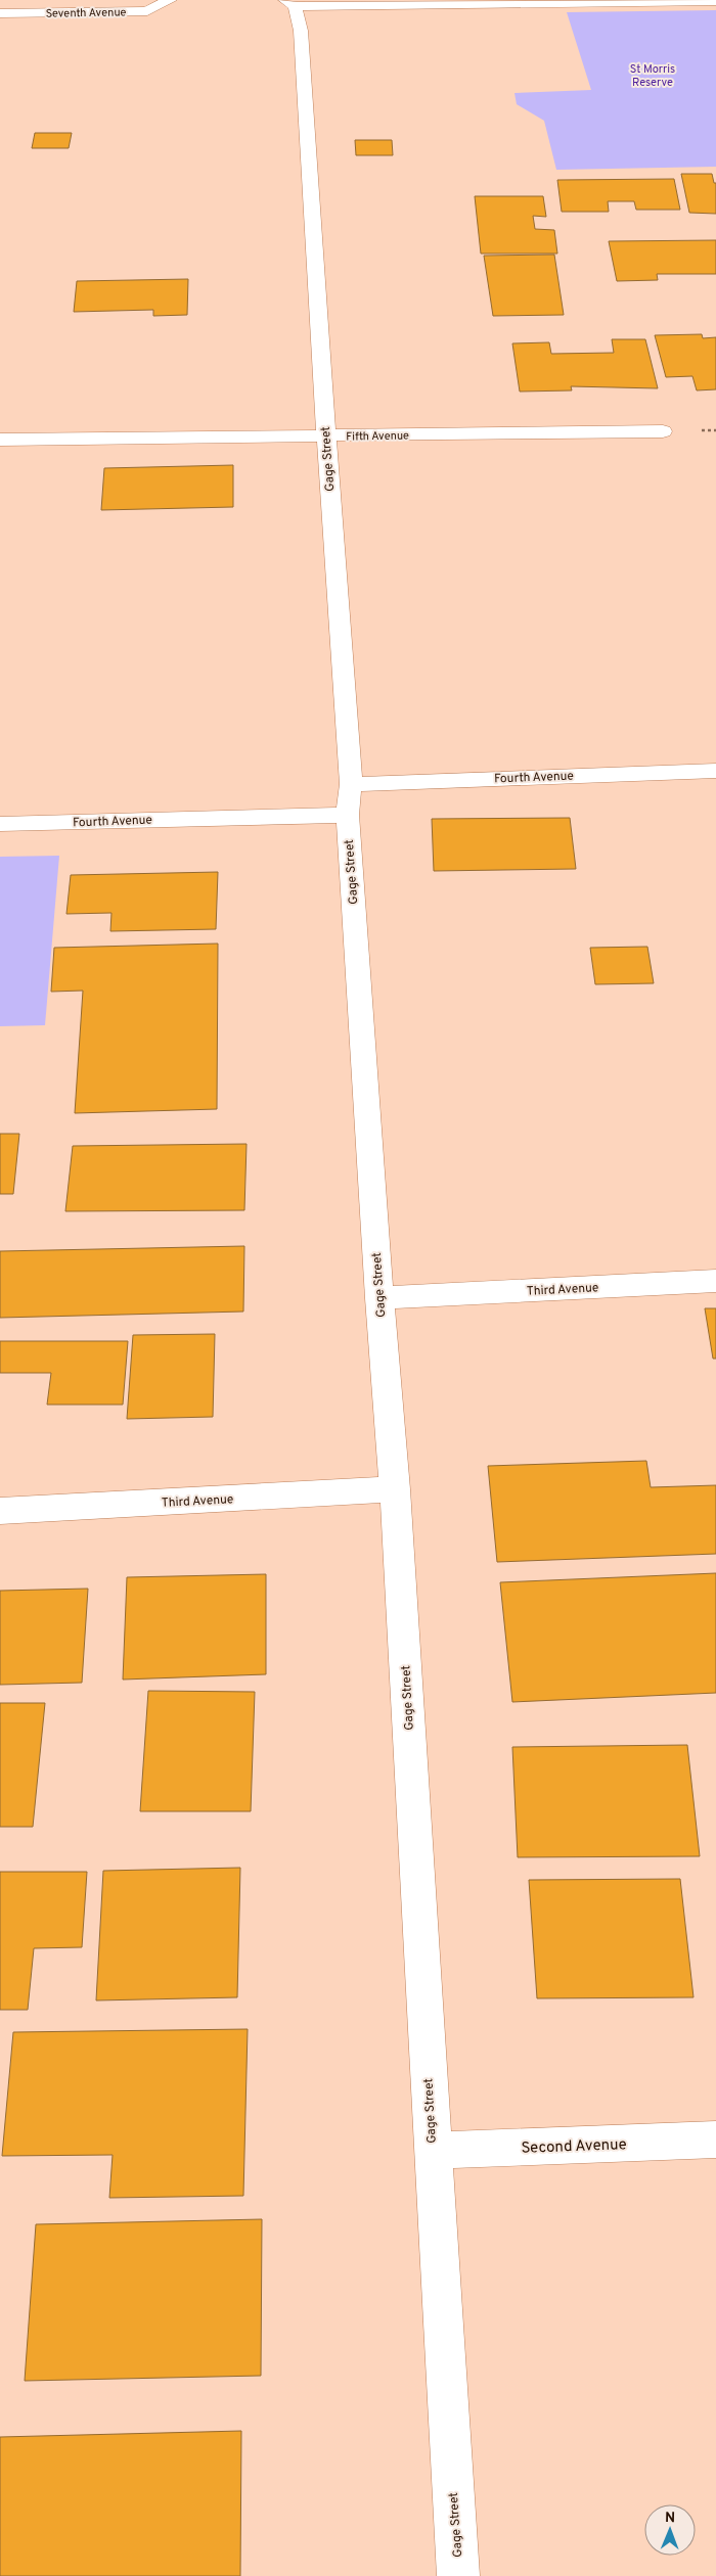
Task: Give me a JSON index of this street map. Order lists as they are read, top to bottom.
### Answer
{
  "streets": {
    "street": [
      "Seventh Avenue",
      "Fifth Avenue",
      "Gage Street",
      "Fourth Avenue",
      "Third Avenue",
      "Second Avenue"
    ]
  },
  "crossings": [
    ["Fifth Avenue", "Gage Street"],
    ["Gage Street", "Fourth Avenue"],
    ["Gage Street", "Third Avenue"],
    ["Gage Street", "Second Avenue"]
  ],
  "parks": ["St Morris Reserve"],
  "north": "top"
}
